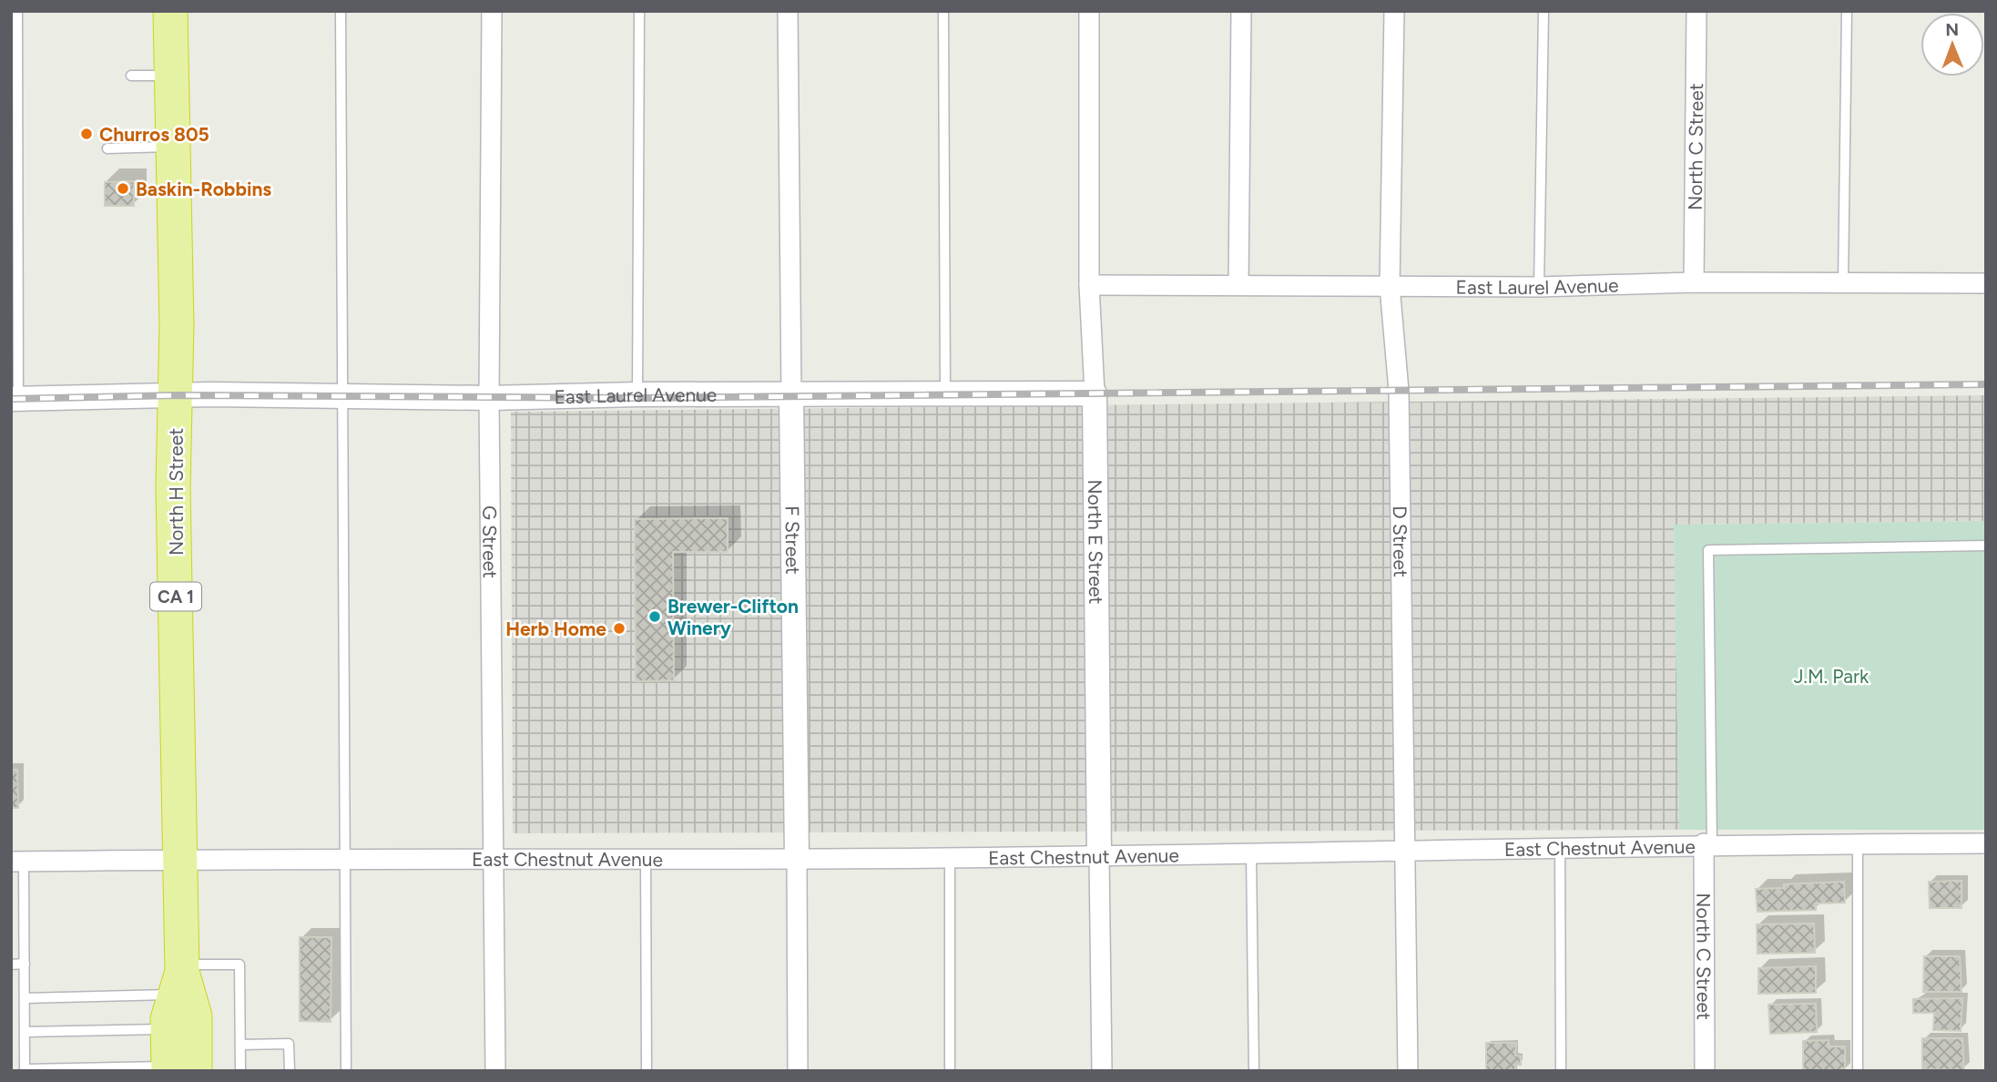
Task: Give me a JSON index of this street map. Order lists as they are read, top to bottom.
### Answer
{
  "streets": {
    "highway": ["North H Street", "CA 1"],
    "street": [
      "North C Street",
      "East Laurel Avenue",
      "G Street",
      "F Street",
      "North E Street",
      "D Street",
      "East Chestnut Avenue"
    ]
  },
  "crossings": [
    ["North C Street", "East Laurel Avenue"],
    ["North C Street", "East Chestnut Avenue"],
    ["East Laurel Avenue", "North H Street"],
    ["East Laurel Avenue", "G Street"],
    ["East Laurel Avenue", "F Street"],
    ["East Laurel Avenue", "North E Street"],
    ["East Laurel Avenue", "D Street"],
    ["North H Street", "East Chestnut Avenue"],
    ["G Street", "East Chestnut Avenue"],
    ["F Street", "East Chestnut Avenue"],
    ["North E Street", "East Chestnut Avenue"],
    ["D Street", "East Chestnut Avenue"]
  ],
  "parks": ["J.M. Park"],
  "places": [
    "Churros 805",
    "Baskin-Robbins",
    "Brewer-Clifton Winery",
    "Herb Home"
  ],
  "north": "top"
}
